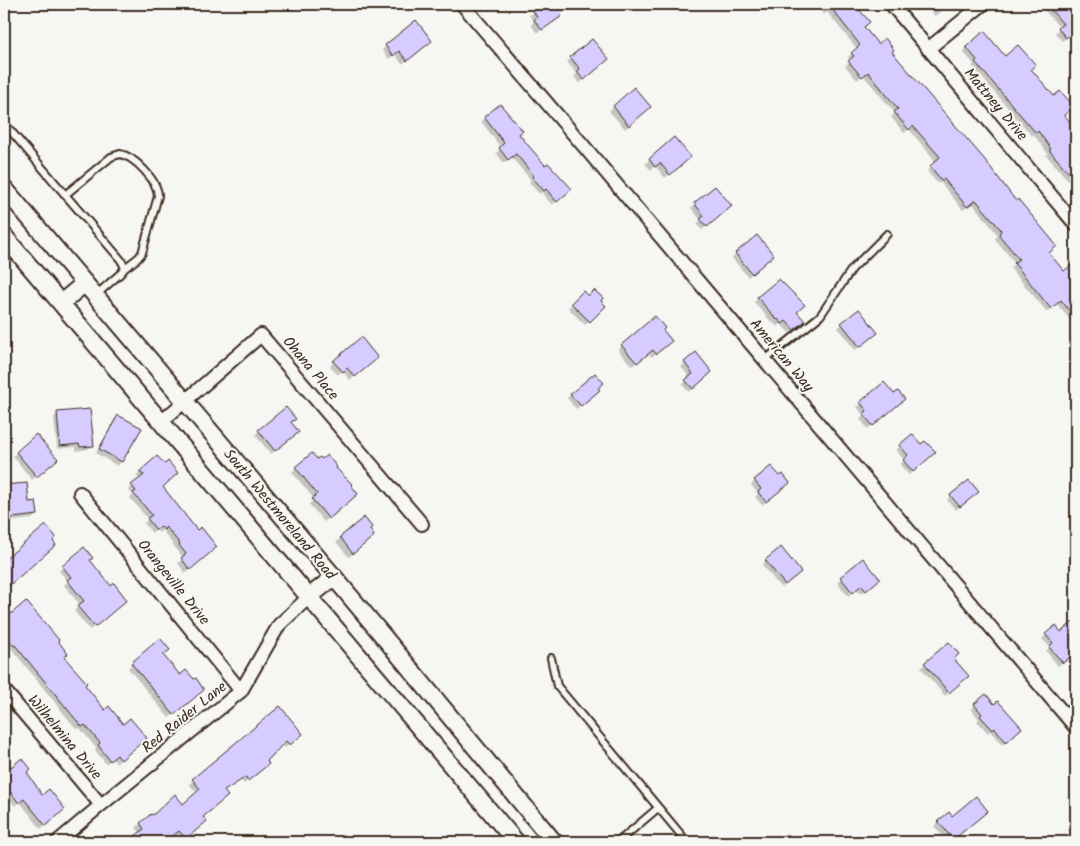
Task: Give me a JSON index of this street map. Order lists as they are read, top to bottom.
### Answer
{
  "streets": {
    "main road": ["South Westmoreland Road"],
    "street": [
      "Mattney Drive",
      "American Way",
      "Ohana Place",
      "Orangeville Drive",
      "Red Raider Lane",
      "Wilhelmina Drive"
    ]
  },
  "crossings": [
    ["Ohana Place", "South Westmoreland Road"],
    ["South Westmoreland Road", "Red Raider Lane"],
    ["Orangeville Drive", "Red Raider Lane"],
    ["Red Raider Lane", "Wilhelmina Drive"]
  ]
}
